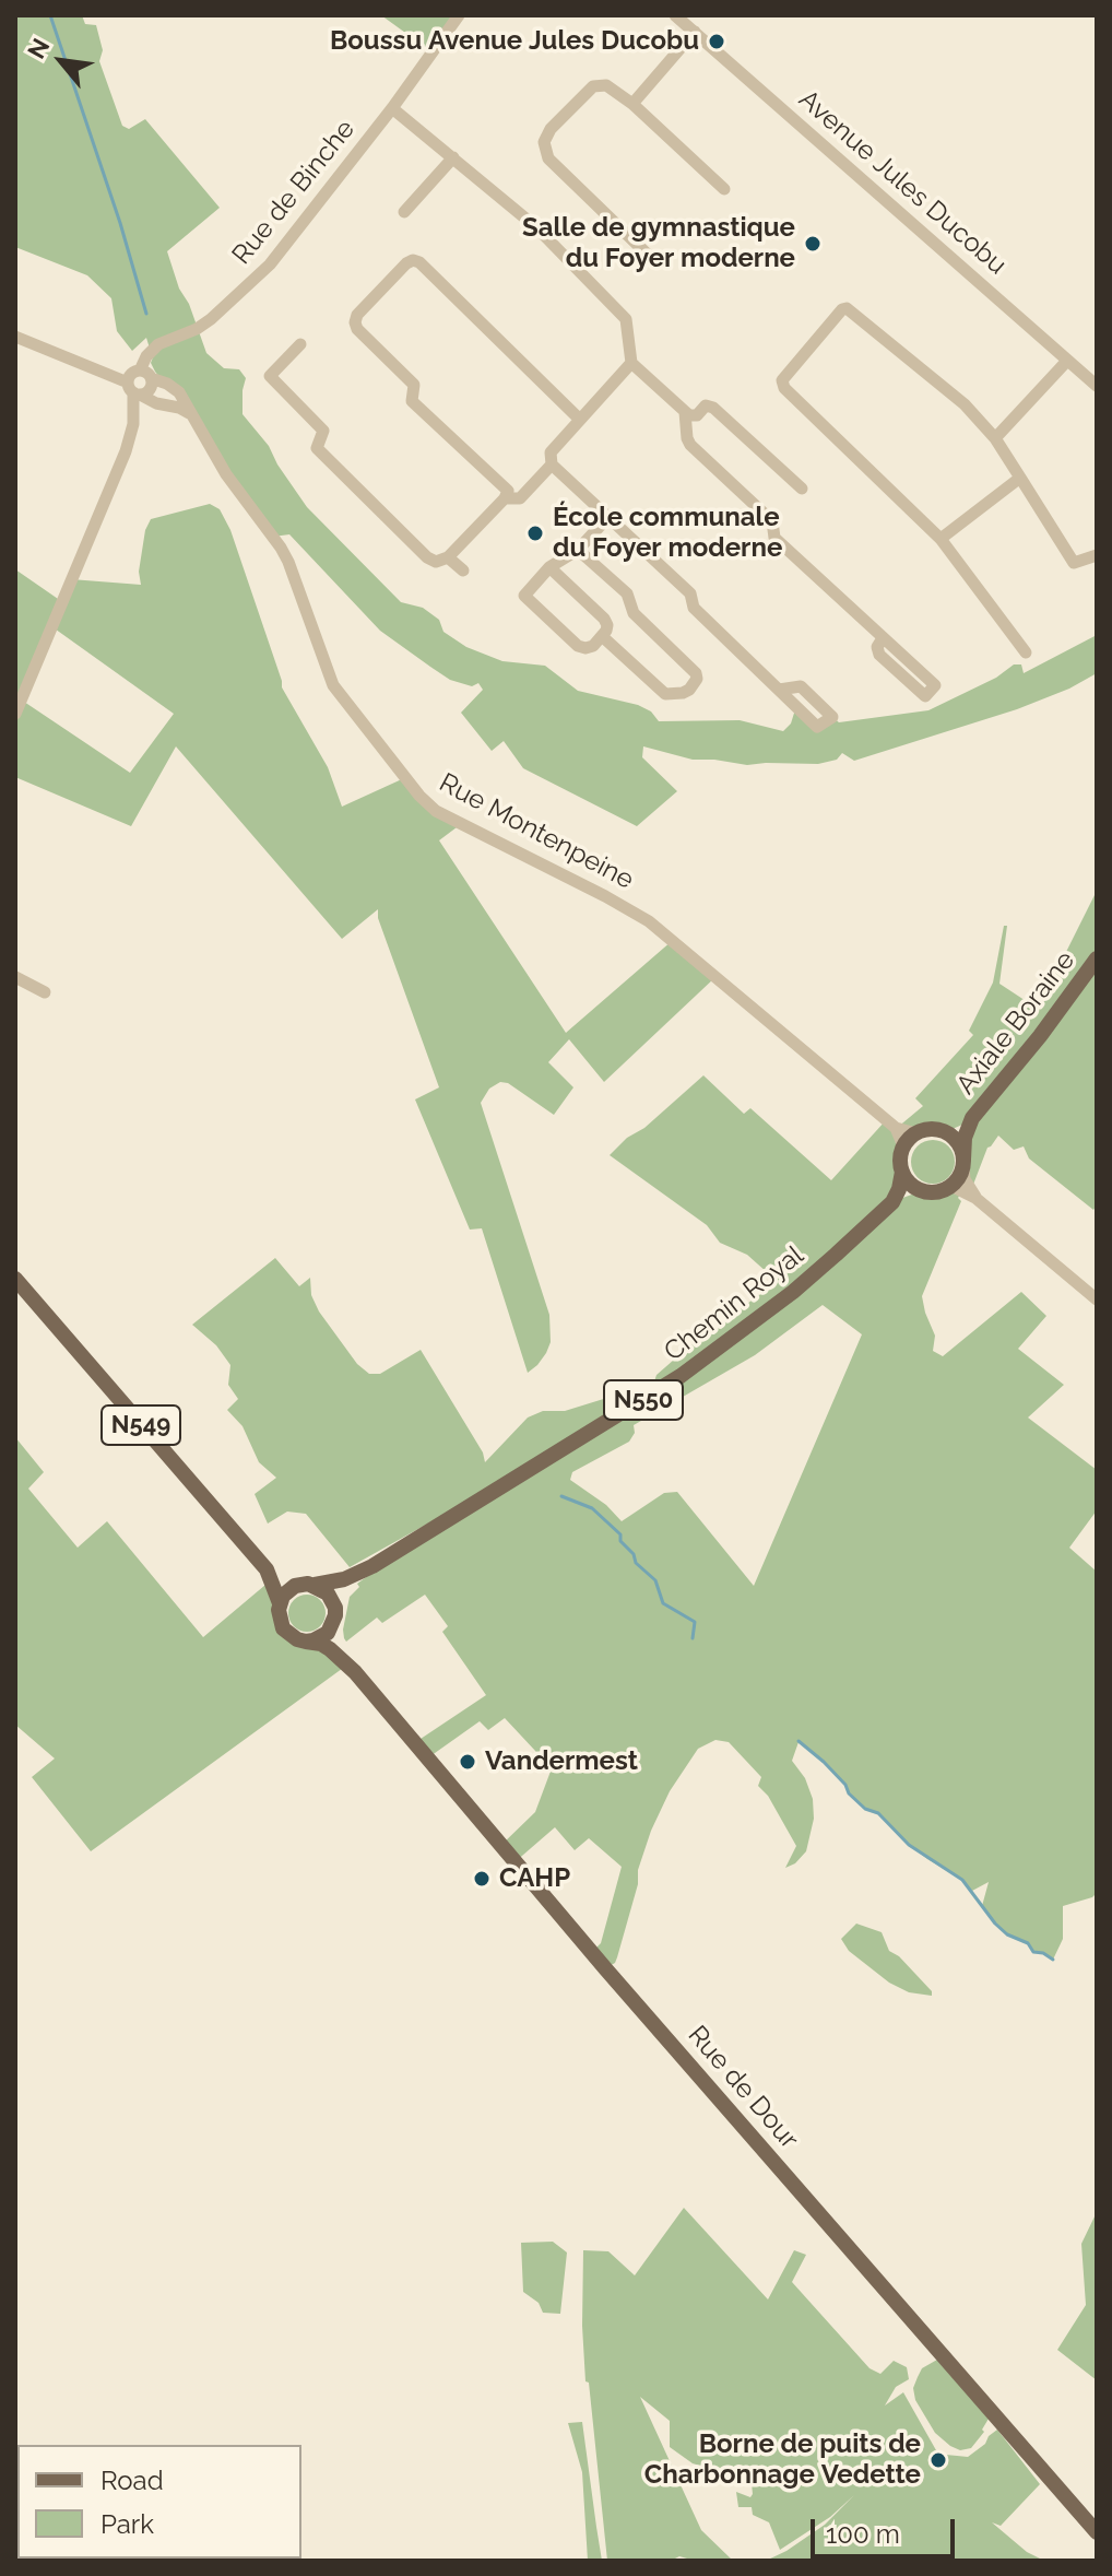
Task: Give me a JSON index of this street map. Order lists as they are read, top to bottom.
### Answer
{
  "streets": {
    "main road": [
      "Axiale Boraine",
      "Chemin Royal",
      "N550",
      "N549",
      "Rue de Dour"
    ],
    "street": ["Avenue Jules Ducobu", "Rue de Binche", "Rue Montenpeine"]
  },
  "crossings": [
    ["Rue de Binche", "Rue Montenpeine"],
    ["Rue Montenpeine", "Axiale Boraine"],
    ["Rue Montenpeine", "Chemin Royal"],
    ["Axiale Boraine", "Chemin Royal"],
    ["Chemin Royal", "N549"]
  ],
  "places": [
    "Boussu Avenue Jules Ducobu",
    "Salle de gymnastique du Foyer moderne",
    "École communale du Foyer moderne",
    "Vandermest",
    "CAHP",
    "Borne de puits de Charbonnage Vedette"
  ],
  "legend": ["Road", "Park"],
  "scale_bar": "100 m",
  "north": "top left"
}
